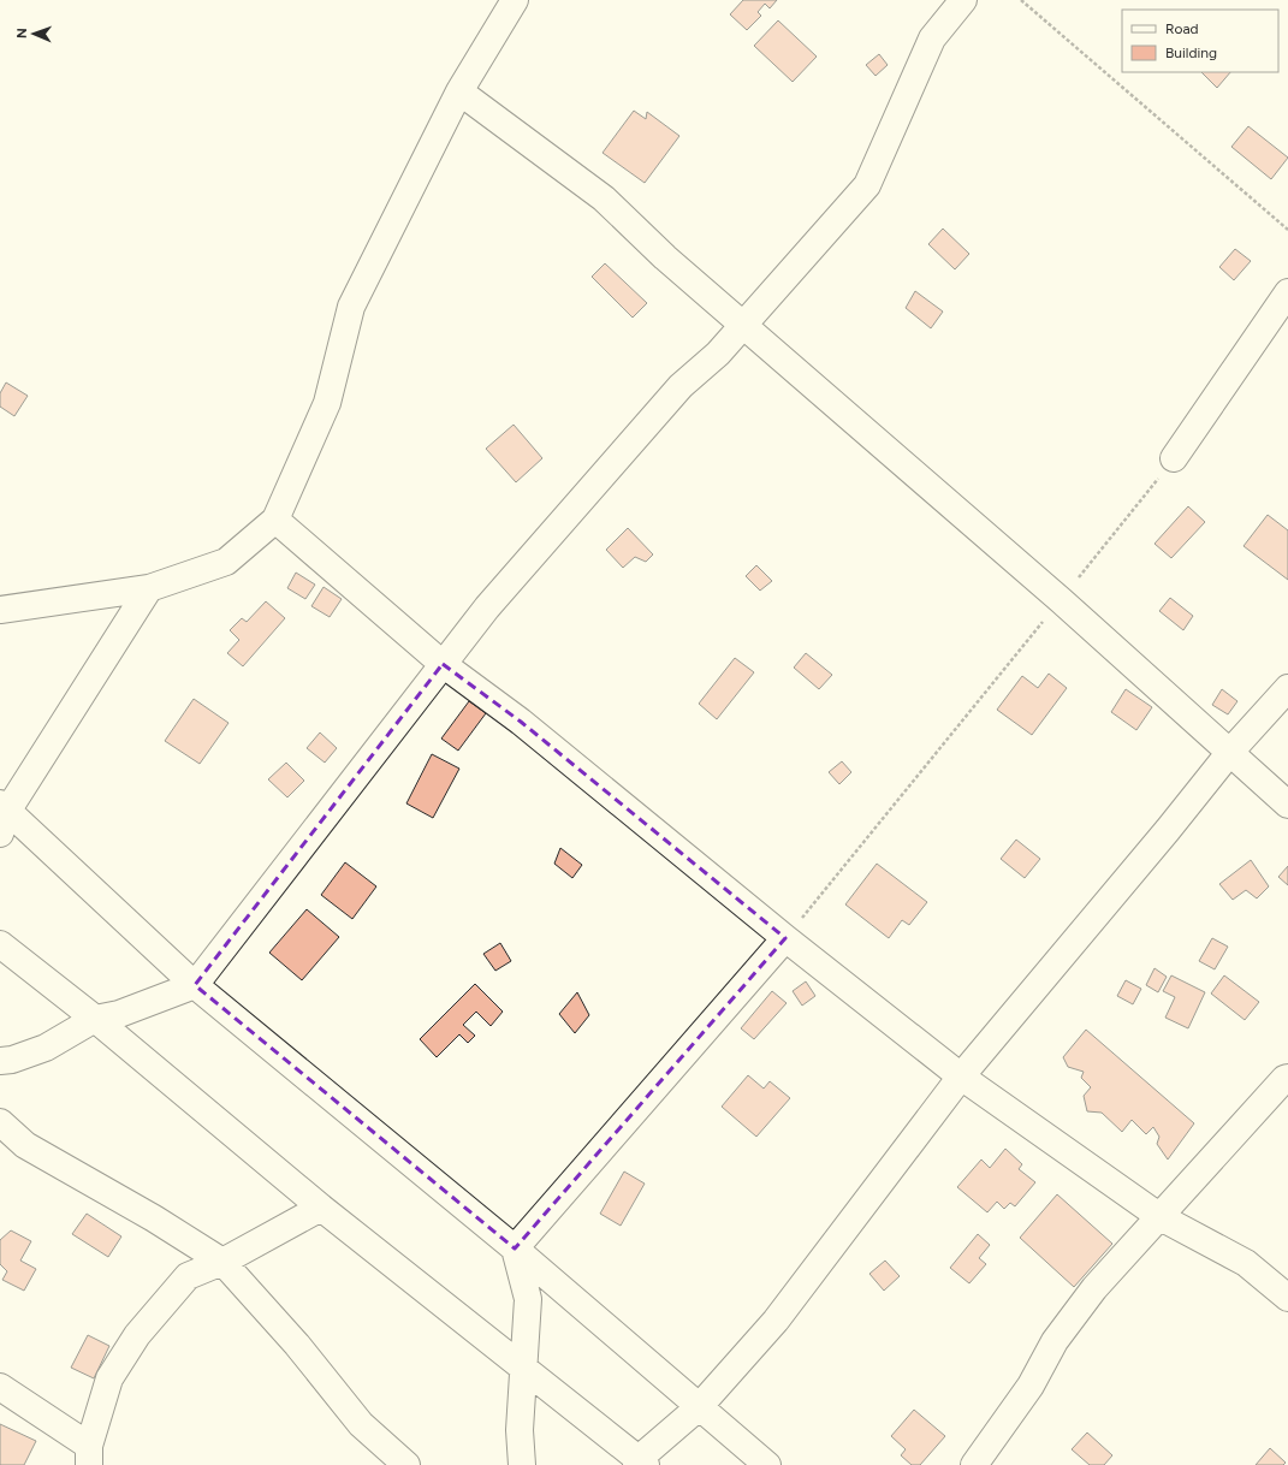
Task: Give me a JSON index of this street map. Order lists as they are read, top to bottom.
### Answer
{
  "legend": ["Road", "Building"],
  "north": "left"
}
